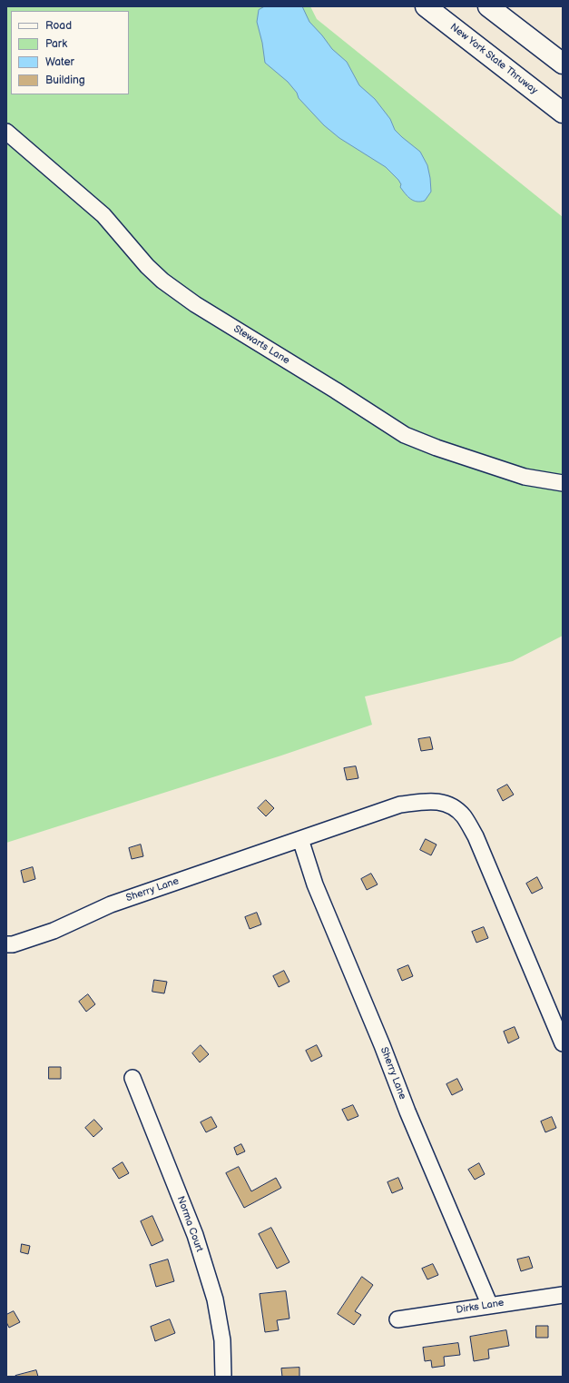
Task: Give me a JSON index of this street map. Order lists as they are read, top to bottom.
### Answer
{
  "streets": {
    "highway": ["New York State Thruway"],
    "street": [
      "Stewarts Lane",
      "Sherry Lane",
      "Norma Court",
      "Dirks Lane"
    ]
  },
  "crossings": [
    ["Sherry Lane", "Dirks Lane"]
  ],
  "legend": [
    "Road",
    "Park",
    "Water",
    "Building"
  ]
}
